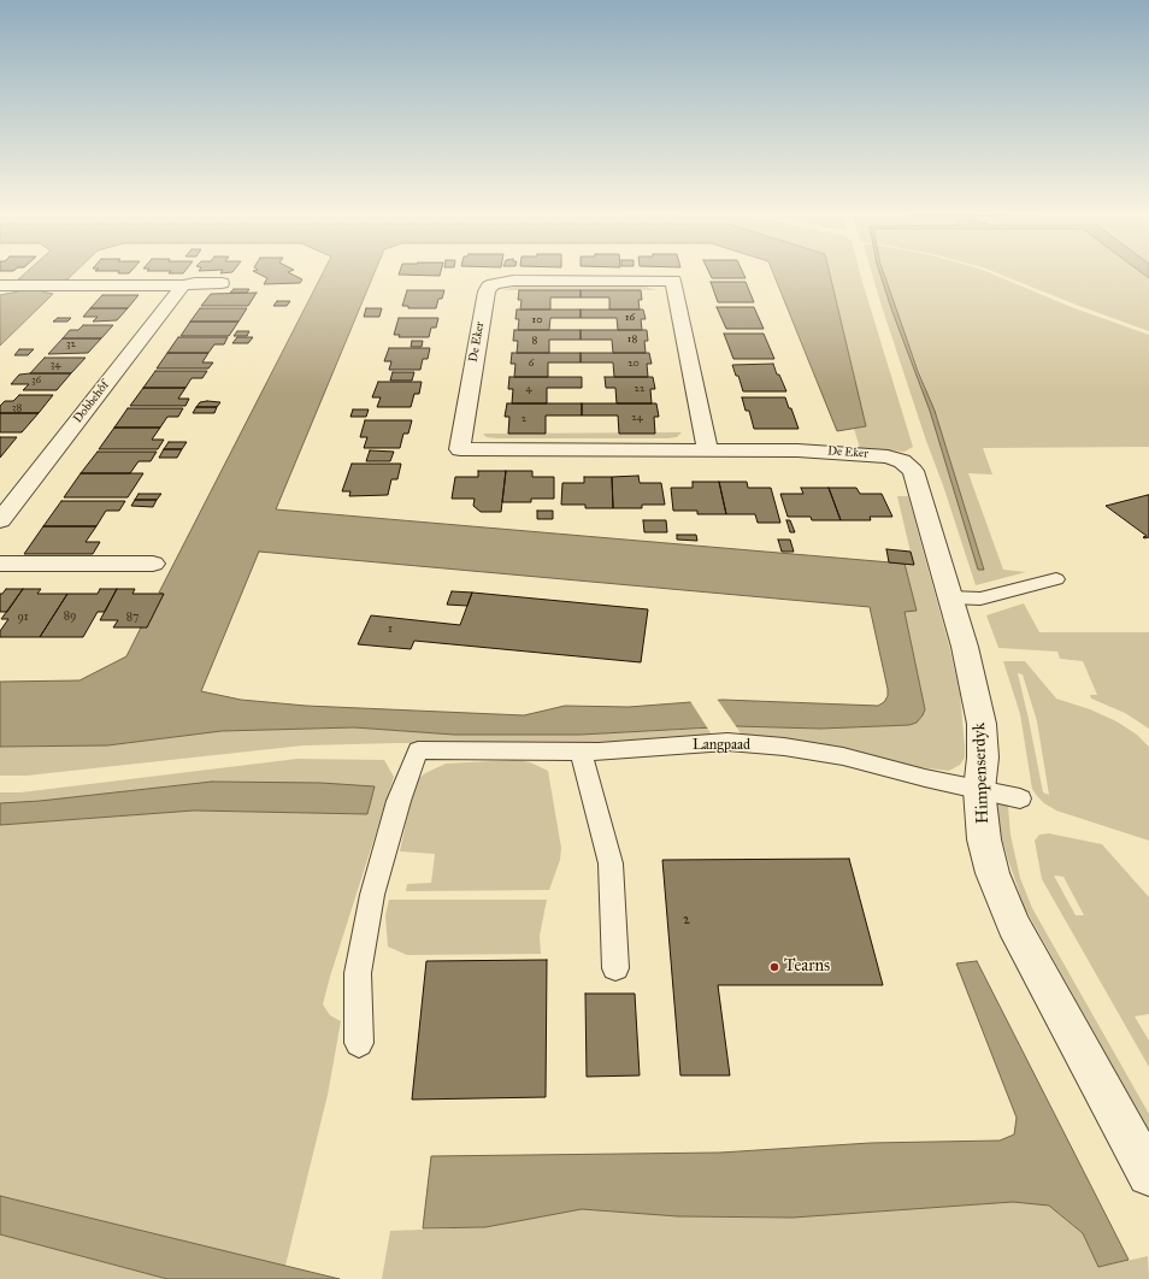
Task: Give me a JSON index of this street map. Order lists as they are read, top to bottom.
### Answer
{
  "streets": {
    "street": ["De Eker", "Dobbehôf", "Himpenserdyk"],
    "lane": ["Langpaad"]
  },
  "crossings": [
    ["De Eker", "Himpenserdyk"],
    ["Langpaad", "Himpenserdyk"]
  ],
  "places": ["Tearns"],
  "house_numbers": [
    "16",
    "10",
    "18",
    "8",
    "32",
    "6",
    "20",
    "34",
    "36",
    "4",
    "22",
    "38",
    "24",
    "2",
    "89",
    "91",
    "87",
    "1",
    "2"
  ]
}
